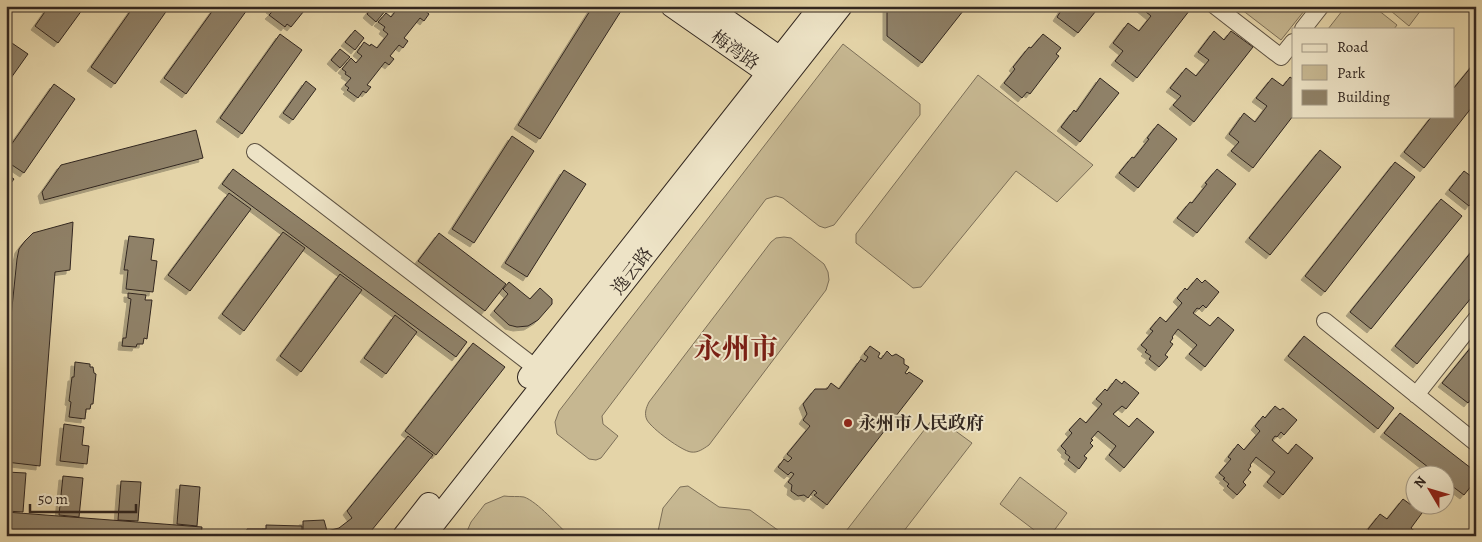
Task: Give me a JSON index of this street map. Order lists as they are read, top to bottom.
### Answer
{
  "streets": {
    "street": ["梅湾路", "逸云路"]
  },
  "crossings": [
    ["梅湾路", "逸云路"]
  ],
  "districts": ["永州市"],
  "places": ["永州市人民政府"],
  "legend": ["Road", "Park", "Building"],
  "scale_bar": "50 m",
  "north": "top left"
}
